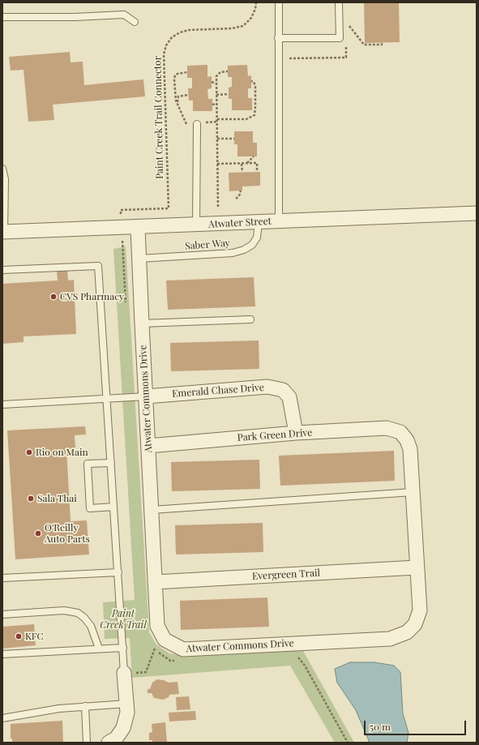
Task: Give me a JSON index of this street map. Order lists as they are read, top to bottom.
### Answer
{
  "streets": {
    "street": [
      "Atwater Street",
      "Emerald Chase Drive",
      "Atwater Commons Drive",
      "Park Green Drive",
      "Evergreen Trail"
    ],
    "lane": ["Saber Way"],
    "path": ["Paint Creek Trail Connector"]
  },
  "crossings": [
    ["Atwater Street", "Saber Way"],
    ["Atwater Street", "Atwater Commons Drive"],
    ["Saber Way", "Atwater Commons Drive"],
    ["Emerald Chase Drive", "Atwater Commons Drive"],
    ["Emerald Chase Drive", "Park Green Drive"],
    ["Atwater Commons Drive", "Park Green Drive"],
    ["Atwater Commons Drive", "Evergreen Trail"]
  ],
  "parks": ["Paint Creek Trail"],
  "places": [
    "CVS Pharmacy",
    "Rio on Main",
    "Sala Thai",
    "O'Reilly Auto Parts",
    "KFC"
  ],
  "scale_bar": "50 m"
}
